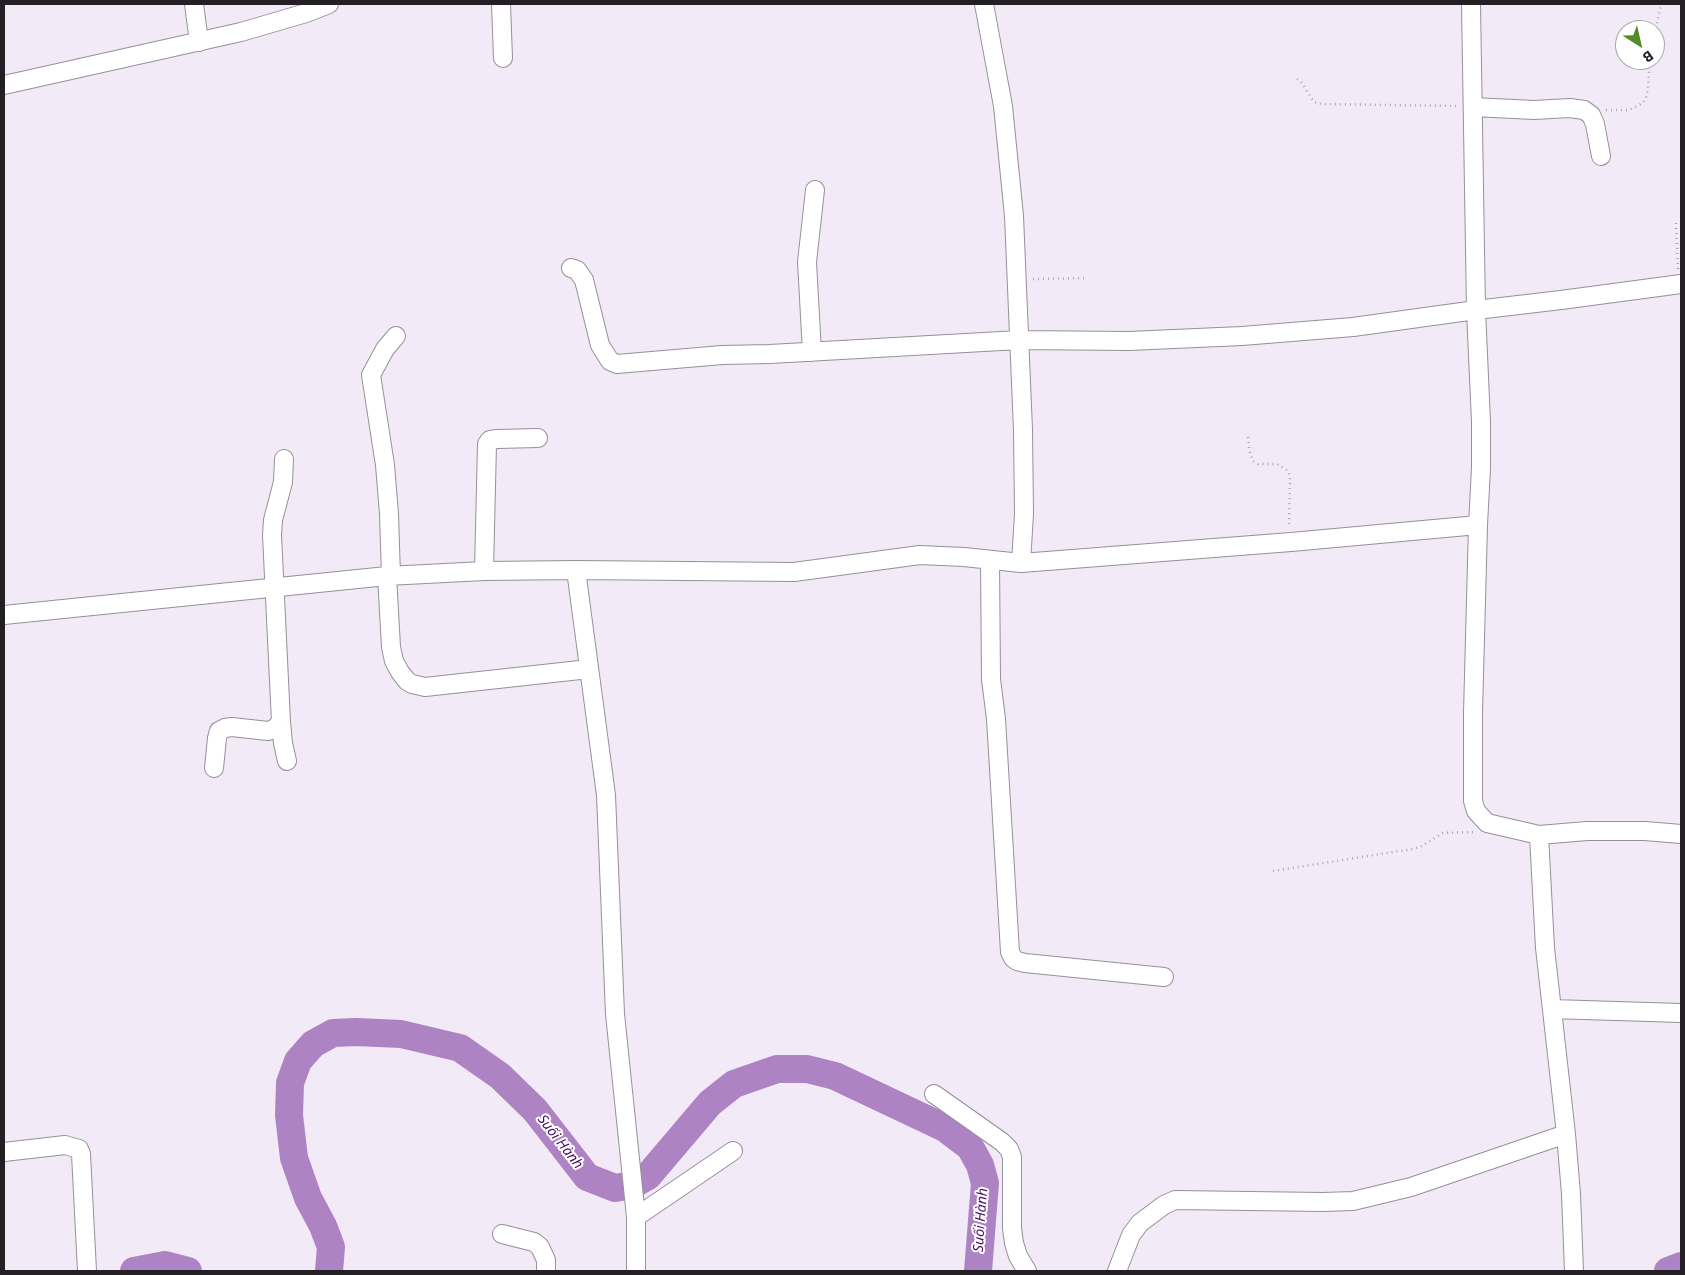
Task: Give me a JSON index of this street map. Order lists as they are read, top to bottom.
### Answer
{
  "water": ["Suối Hành"],
  "north": "bottom right"
}
